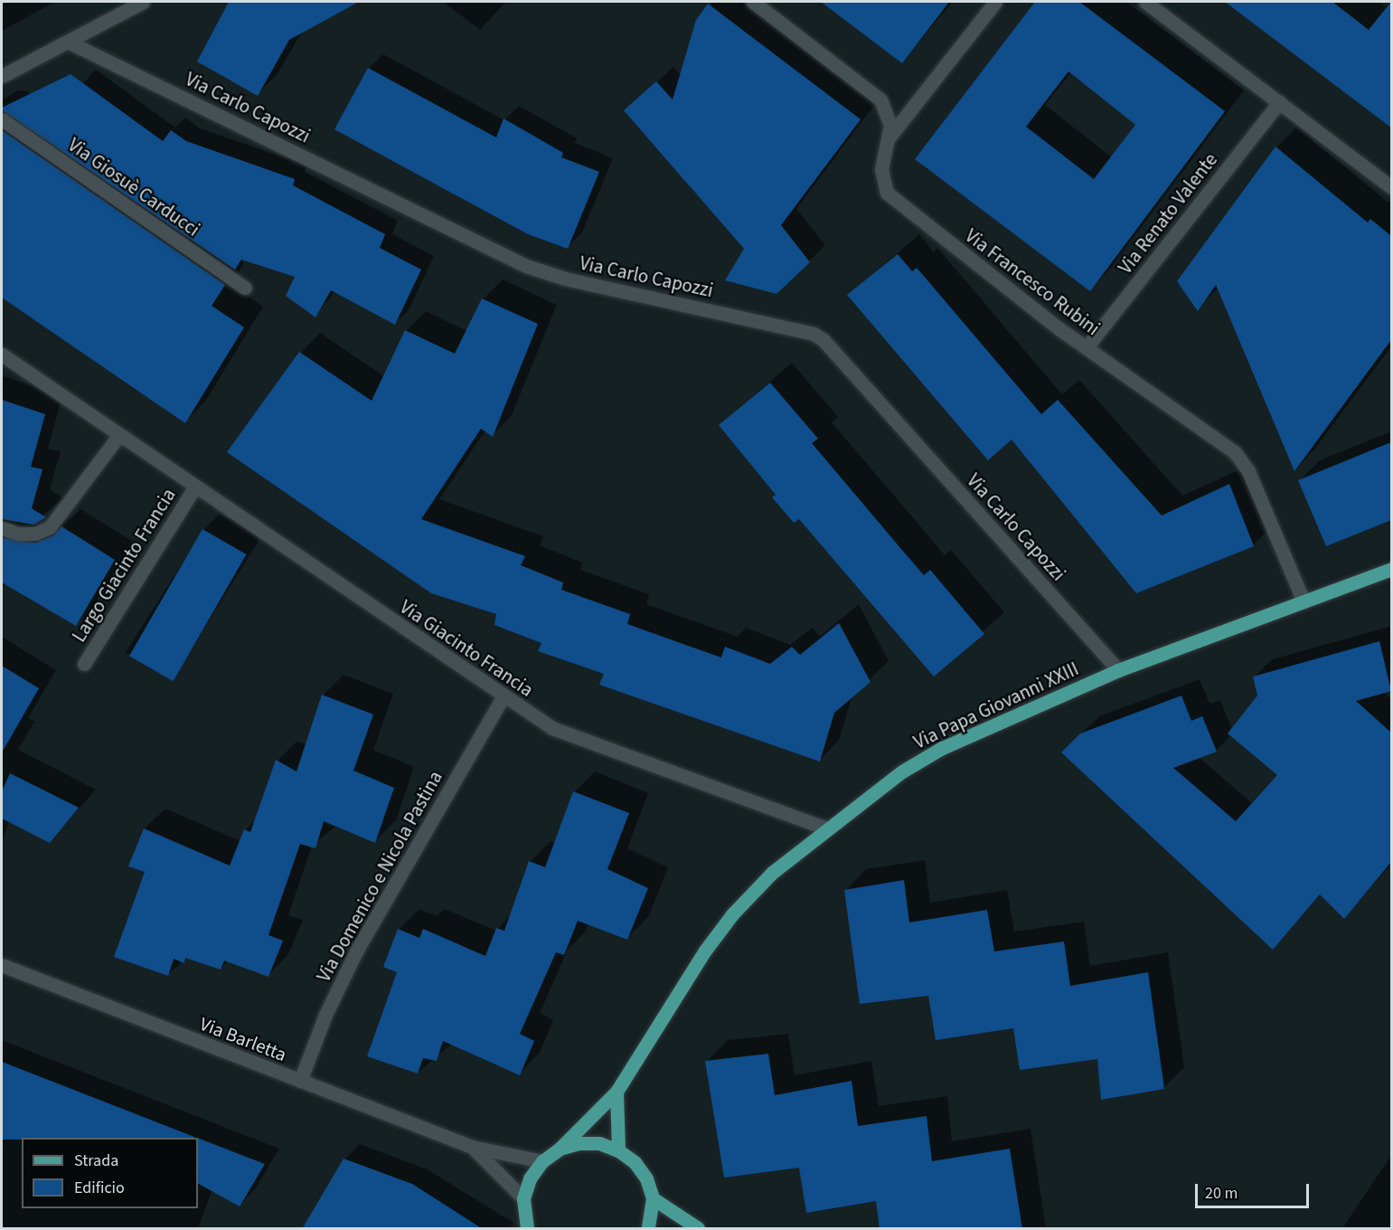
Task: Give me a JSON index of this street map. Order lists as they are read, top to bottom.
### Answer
{
  "streets": {
    "main road": ["Via Papa Giovanni XXIII"],
    "street": [
      "Via Carlo Capozzi",
      "Via Giosuè Carducci",
      "Via Renato Valente",
      "Via Francesco Rubini",
      "Largo Giacinto Francia",
      "Via Giacinto Francia",
      "Via Domenico e Nicola Pastina",
      "Via Barletta"
    ]
  },
  "crossings": [
    ["Via Carlo Capozzi", "Via Papa Giovanni XXIII"],
    ["Via Renato Valente", "Via Francesco Rubini"],
    ["Via Francesco Rubini", "Via Papa Giovanni XXIII"],
    ["Largo Giacinto Francia", "Via Giacinto Francia"],
    ["Via Giacinto Francia", "Via Papa Giovanni XXIII"],
    ["Via Giacinto Francia", "Via Domenico e Nicola Pastina"],
    ["Via Domenico e Nicola Pastina", "Via Barletta"]
  ],
  "legend": ["Strada", "Edificio"],
  "scale_bar": "20 m"
}
